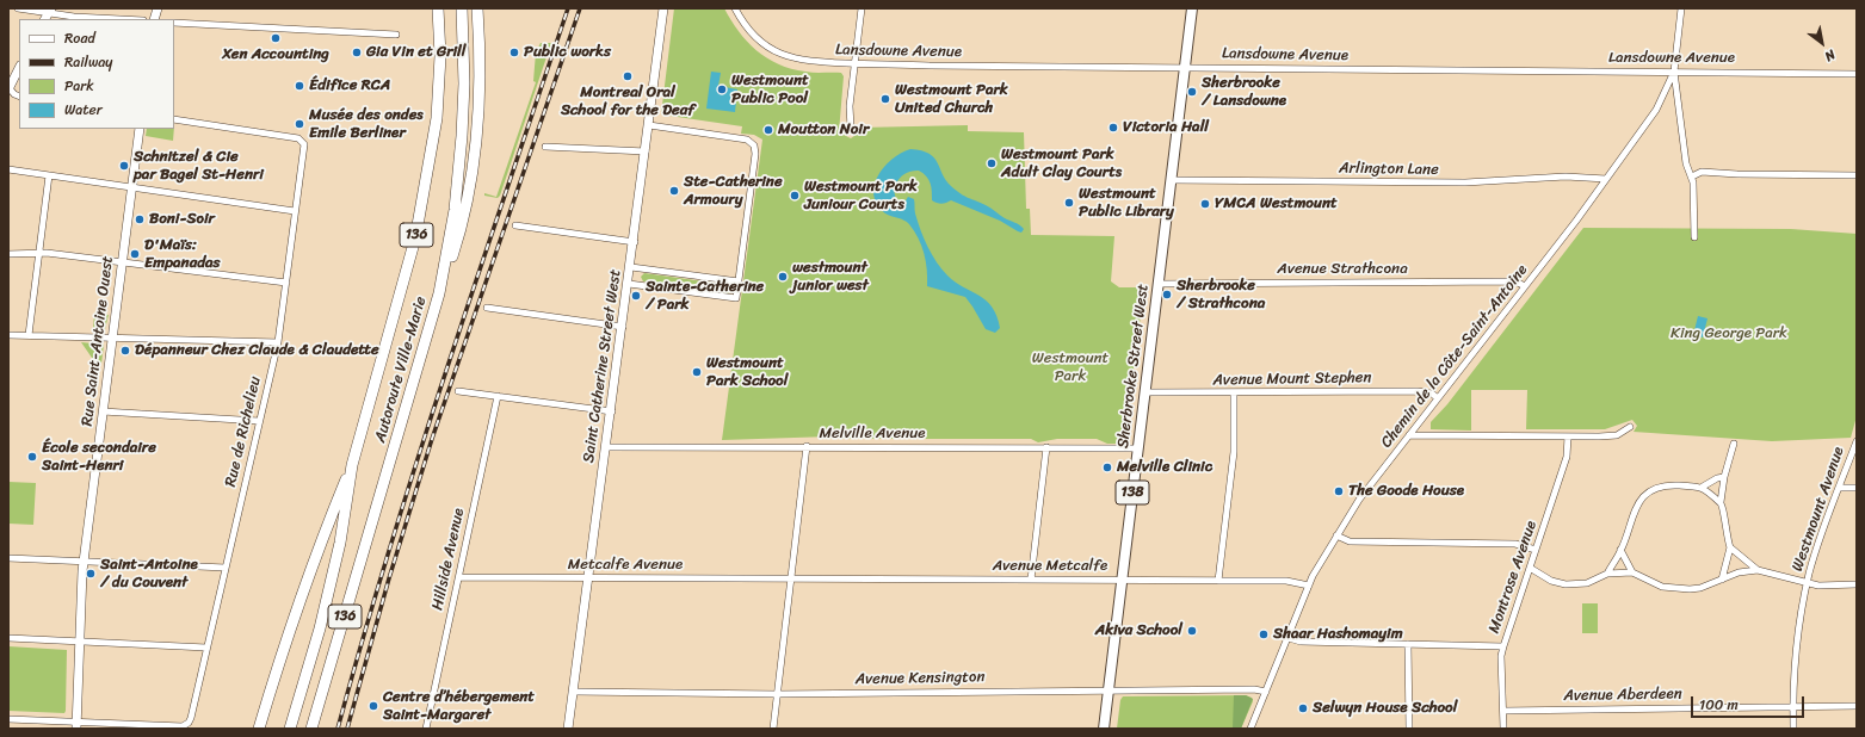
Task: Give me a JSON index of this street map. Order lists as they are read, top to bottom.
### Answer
{
  "streets": {
    "highway": ["136", "Autoroute Ville-Marie"],
    "main road": [
      "Rue Saint-Antoine Ouest",
      "Saint Catherine Street West",
      "Sherbrooke Street West",
      "138"
    ],
    "street": [
      "Lansdowne Avenue",
      "Arlington Lane",
      "Avenue Strathcona",
      "Chemin de la Côte-Saint-Antoine",
      "Avenue Mount Stephen",
      "Rue de Richelieu",
      "Melville Avenue",
      "Westmount Avenue",
      "Hillside Avenue",
      "Metcalfe Avenue",
      "Avenue Metcalfe",
      "Montrose Avenue",
      "Avenue Kensington",
      "Avenue Aberdeen"
    ]
  },
  "crossings": [
    ["Lansdowne Avenue", "Chemin de la Côte-Saint-Antoine"],
    ["Lansdowne Avenue", "Sherbrooke Street West"],
    ["Arlington Lane", "Chemin de la Côte-Saint-Antoine"],
    ["Arlington Lane", "Sherbrooke Street West"],
    ["Avenue Strathcona", "Chemin de la Côte-Saint-Antoine"],
    ["Avenue Strathcona", "Sherbrooke Street West"],
    ["Rue Saint-Antoine Ouest", "Rue de Richelieu"],
    ["Chemin de la Côte-Saint-Antoine", "Avenue Mount Stephen"],
    ["Chemin de la Côte-Saint-Antoine", "Avenue Metcalfe"],
    ["Chemin de la Côte-Saint-Antoine", "Avenue Kensington"],
    ["Saint Catherine Street West", "Melville Avenue"],
    ["Saint Catherine Street West", "Metcalfe Avenue"],
    ["Saint Catherine Street West", "Avenue Kensington"],
    ["Sherbrooke Street West", "Avenue Mount Stephen"],
    ["Sherbrooke Street West", "Melville Avenue"],
    ["Sherbrooke Street West", "Avenue Metcalfe"],
    ["Sherbrooke Street West", "Avenue Kensington"],
    ["Westmount Avenue", "Avenue Aberdeen"],
    ["Hillside Avenue", "Metcalfe Avenue"],
    ["Metcalfe Avenue", "Avenue Metcalfe"],
    ["Montrose Avenue", "Avenue Aberdeen"]
  ],
  "parks": ["King George Park", "Westmount Park"],
  "places": [
    "Xen Accounting",
    "Gia Vin et Grill",
    "Public works",
    "Montreal Oral School for the Deaf",
    "Édifice RCA",
    "Westmount Public Pool",
    "Sherbrooke / Lansdowne",
    "Westmount Park United Church",
    "Musée des ondes Emile Berliner",
    "Victoria Hall",
    "Moutton Noir",
    "Westmount Park Adult Clay Courts",
    "Schnitzel & Cie par Bagel St-Henri",
    "Ste-Catherine Armoury",
    "Westmount Park Juniour Courts",
    "Westmount Public Library",
    "YMCA Westmount",
    "Boni-Soir",
    "D'Maïs: Empanadas",
    "westmount junior west",
    "Sherbrooke / Strathcona",
    "Sainte-Catherine / Park",
    "Dépanneur Chez Claude & Claudette",
    "Westmount Park School",
    "École secondaire Saint-Henri",
    "Melville Clinic",
    "The Goode House",
    "Saint-Antoine / du Couvent",
    "Akiva School",
    "Shaar Hashomayim",
    "Centre d’hébergement Saint-Margaret",
    "Selwyn House School"
  ],
  "legend": [
    "Road",
    "Railway",
    "Park",
    "Water"
  ],
  "scale_bar": "100 m",
  "north": "bottom right"
}
